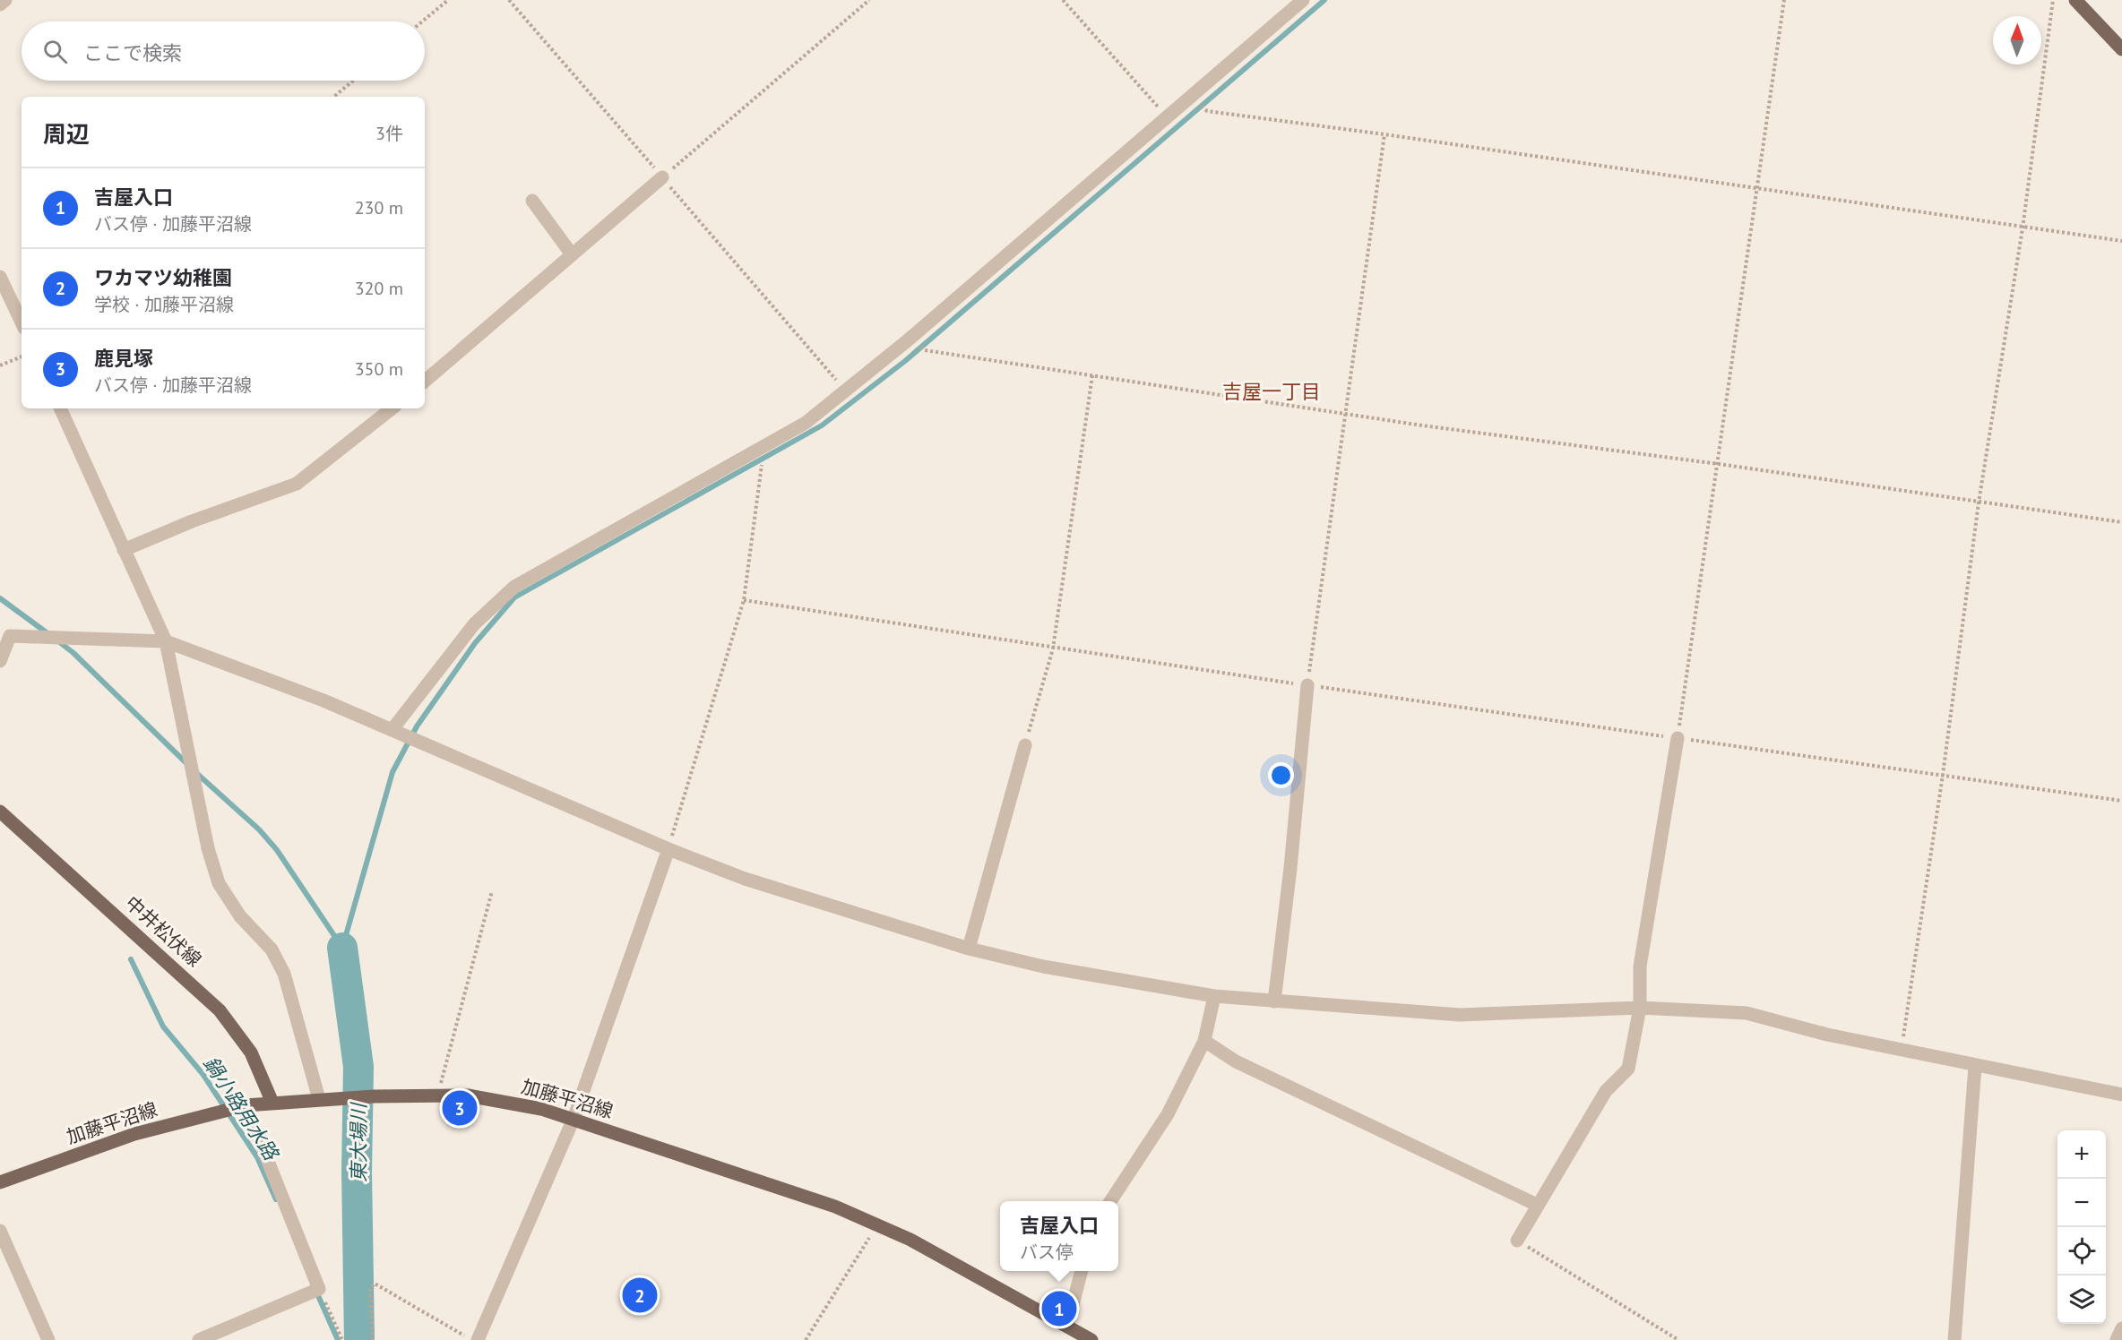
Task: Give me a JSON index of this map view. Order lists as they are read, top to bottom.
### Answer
{
  "streets": {
    "main road": ["中井松伏線", "加藤平沼線"]
  },
  "crossings": [
    ["中井松伏線", "加藤平沼線"]
  ],
  "districts": ["吉屋一丁目"],
  "water": ["鍋小路用水路", "東大場川"],
  "north": "top",
  "page": {
    "search": "ここで検索",
    "heading": ["周辺", "3件"],
    "list": [
      {
        "mark": "1",
        "name": "吉屋入口",
        "note": "バス停 · 加藤平沼線",
        "value": "230 m"
      },
      {
        "mark": "2",
        "name": "ワカマツ幼稚園",
        "note": "学校 · 加藤平沼線",
        "value": "320 m"
      },
      {
        "mark": "3",
        "name": "鹿見塚",
        "note": "バス停 · 加藤平沼線",
        "value": "350 m"
      }
    ],
    "pins": ["3", "2", "1"],
    "map_buttons": ["+", "−"],
    "popup": ["吉屋入口", "バス停"]
  }
}
